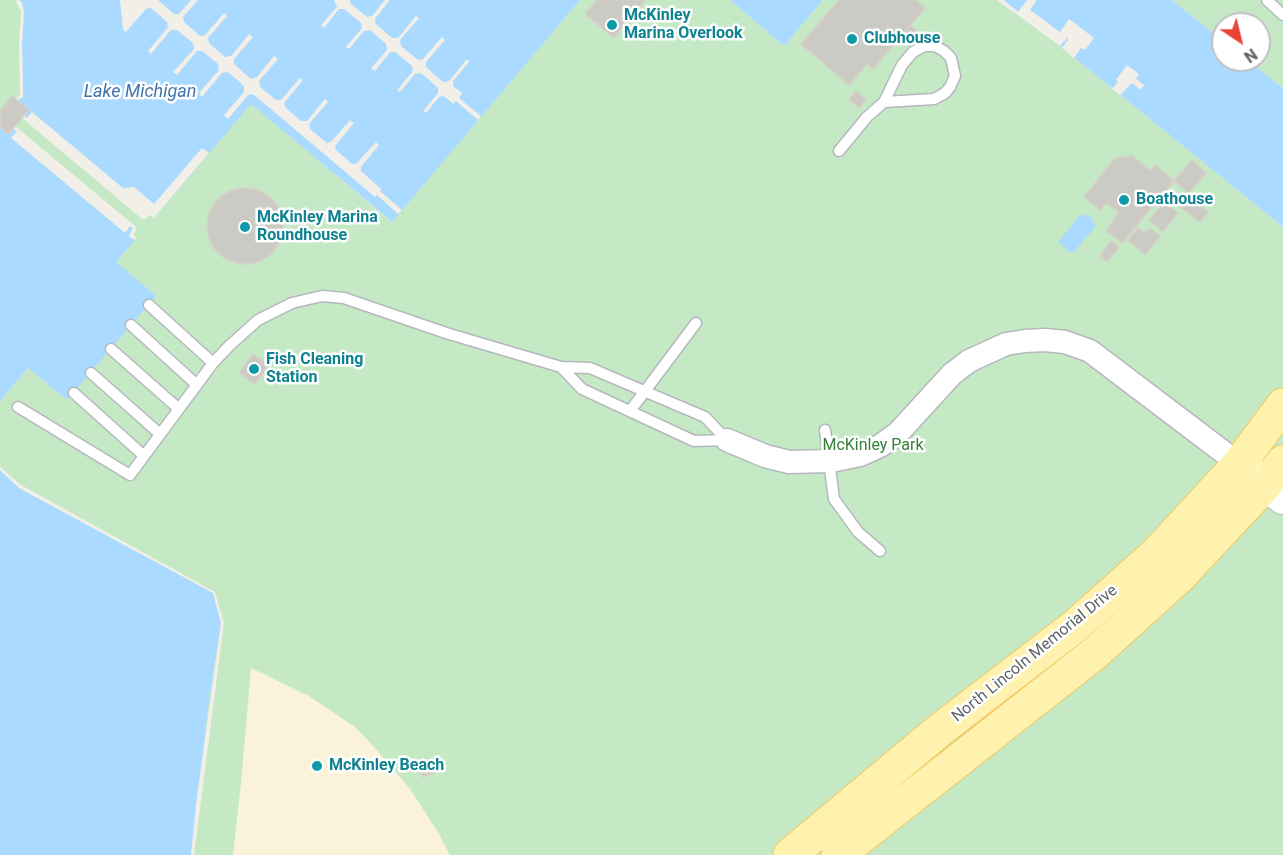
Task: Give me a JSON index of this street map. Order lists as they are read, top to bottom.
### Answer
{
  "streets": {
    "main road": ["North Lincoln Memorial Drive"]
  },
  "water": ["Lake Michigan"],
  "parks": ["McKinley Park"],
  "places": [
    "McKinley Marina Overlook",
    "Clubhouse",
    "Boathouse",
    "McKinley Marina Roundhouse",
    "Fish Cleaning Station",
    "McKinley Beach"
  ],
  "north": "bottom right"
}
